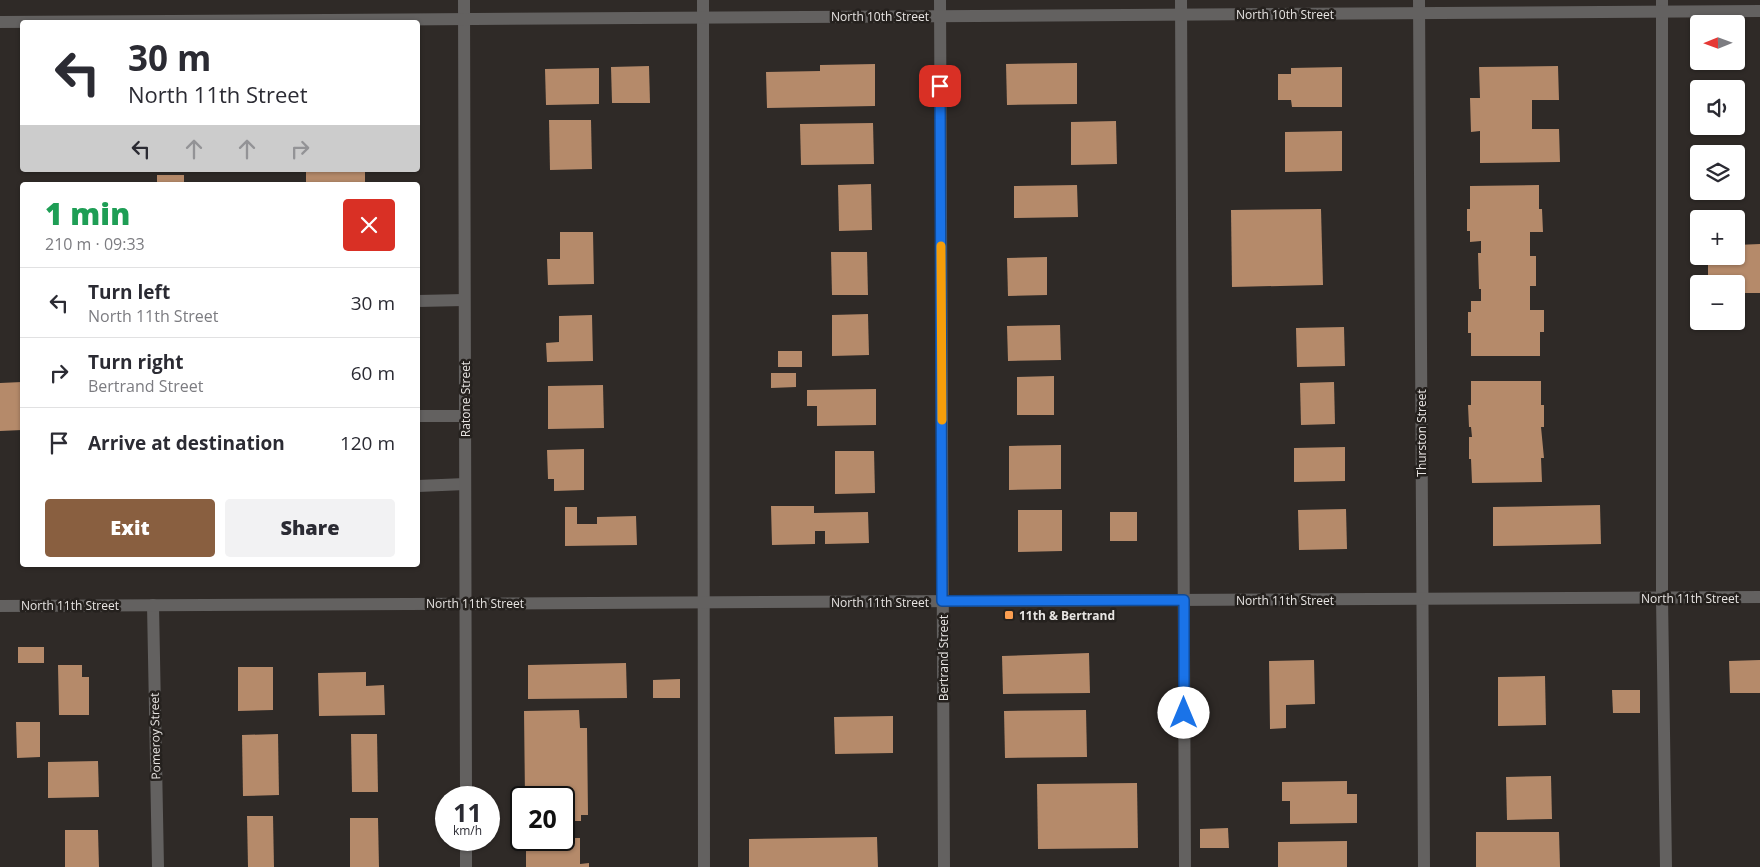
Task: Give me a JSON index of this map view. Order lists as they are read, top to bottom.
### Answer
{
  "streets": {
    "street": [
      "North 10th Street",
      "Ratone Street",
      "Thurston Street",
      "North 11th Street",
      "Bertrand Street",
      "Pomeroy Street"
    ]
  },
  "crossings": [
    ["North 10th Street", "Ratone Street"],
    ["North 10th Street", "Thurston Street"],
    ["North 10th Street", "Bertrand Street"],
    ["Ratone Street", "North 11th Street"],
    ["Thurston Street", "North 11th Street"],
    ["North 11th Street", "Bertrand Street"],
    ["North 11th Street", "Pomeroy Street"]
  ],
  "places": {
    "transit": ["11th & Bertrand"]
  },
  "north": "left",
  "page": {
    "map_buttons": ["+", "−"],
    "turn": ["30 m", "North 11th Street"],
    "heading": ["1 min", "210 m · 09:33"],
    "list": [
      {
        "name": "Turn left",
        "note": "North 11th Street",
        "value": "30 m"
      },
      {
        "name": "Turn right",
        "note": "Bertrand Street",
        "value": "60 m"
      },
      {
        "name": "Arrive at destination",
        "value": "120 m"
      }
    ],
    "buttons": ["Exit", "Share"],
    "speed": "11 km/h",
    "limit": "20"
  }
}
